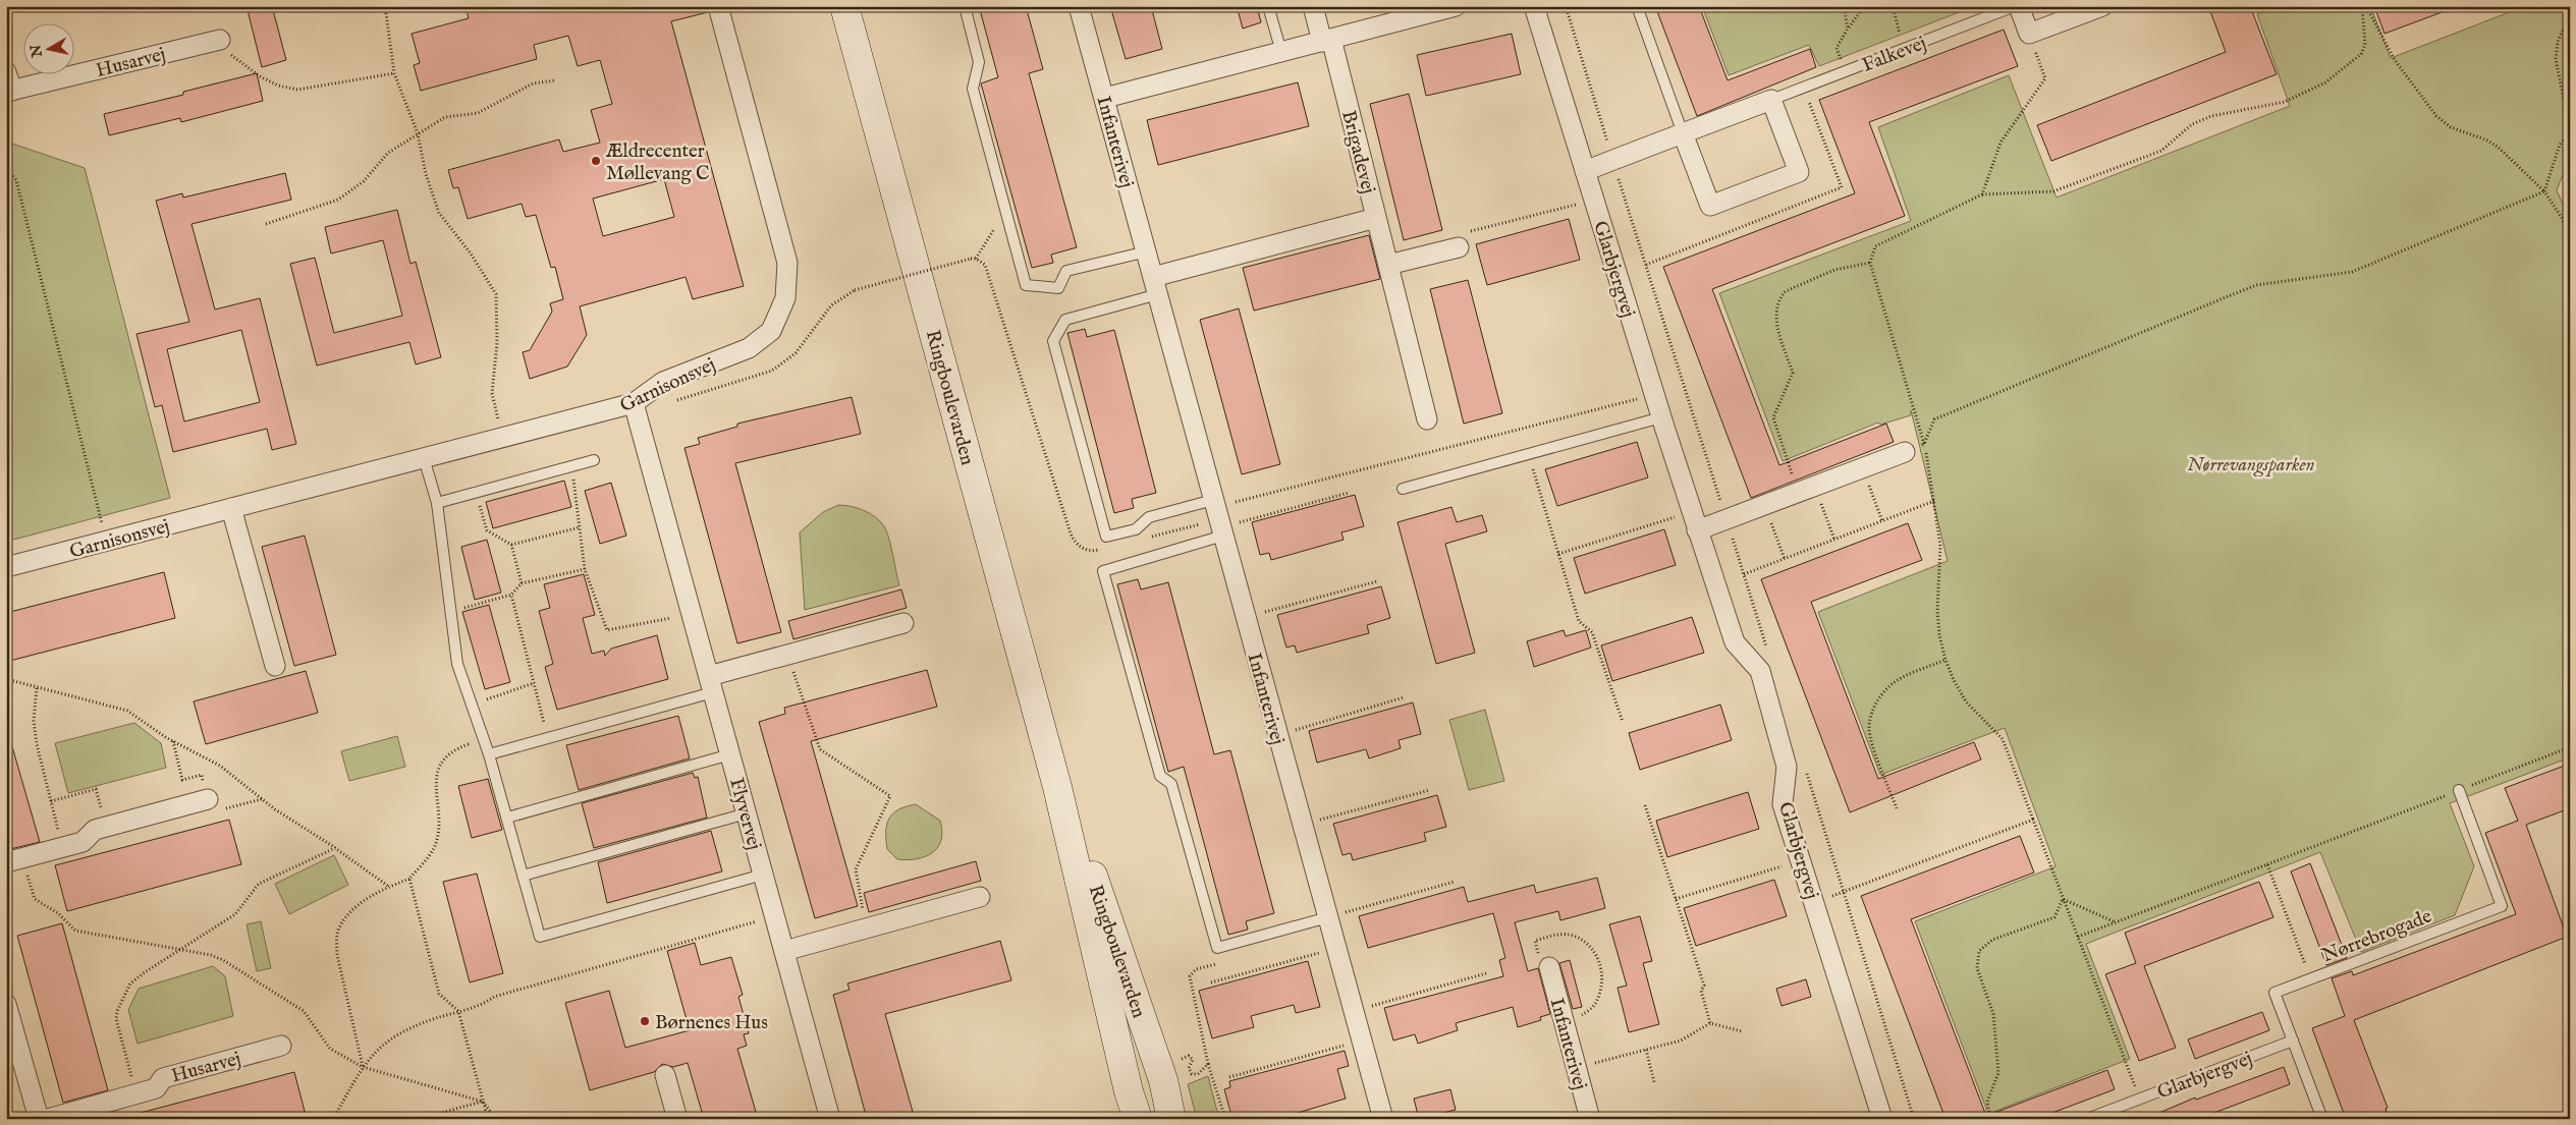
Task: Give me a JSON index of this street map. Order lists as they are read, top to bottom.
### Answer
{
  "streets": {
    "main road": ["Ringboulevarden"],
    "street": [
      "Falkevej",
      "Husarvej",
      "Infanterivej",
      "Brigadevej",
      "Glarbjergvej",
      "Garnisonsvej",
      "Flyvervej"
    ],
    "lane": ["Nørrebrogade"]
  },
  "crossings": [
    ["Falkevej", "Glarbjergvej"],
    ["Glarbjergvej", "Nørrebrogade"],
    ["Garnisonsvej", "Flyvervej"]
  ],
  "parks": ["Nørrevangsparken"],
  "places": ["Ældrecenter Møllevang C", "Børnenes Hus"],
  "north": "left"
}
